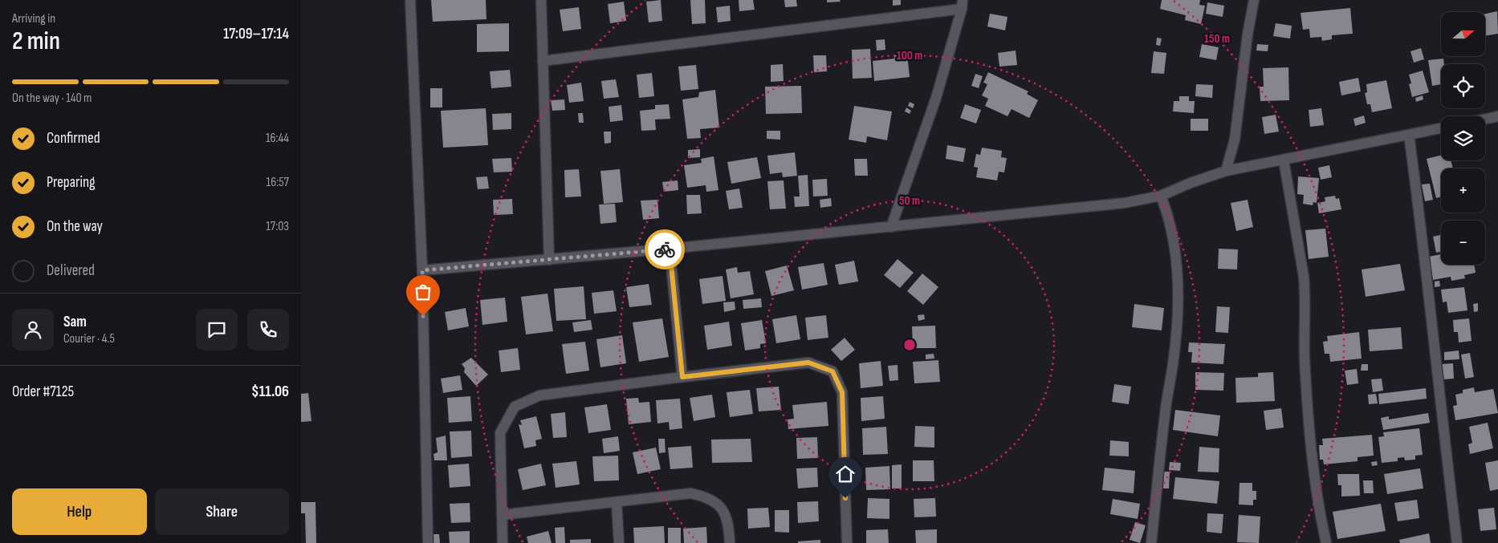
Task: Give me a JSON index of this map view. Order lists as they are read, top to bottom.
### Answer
{
  "north": "right",
  "page": {
    "heading": ["2 min", "Arriving in", "17:09–17:14"],
    "panel": [
      "Sam",
      "Courier · 4.5",
      "Order #7125",
      "$11.06"
    ],
    "map_buttons": ["+", "−"],
    "bar": "On the way · 140 m",
    "list": [
      ["Confirmed", "16:44"],
      ["Preparing", "16:57"],
      ["On the way", "17:03"],
      "Delivered"
    ],
    "buttons": ["Help", "Share"]
  },
  "rings": ["150 m", "100 m", "50 m"]
}
